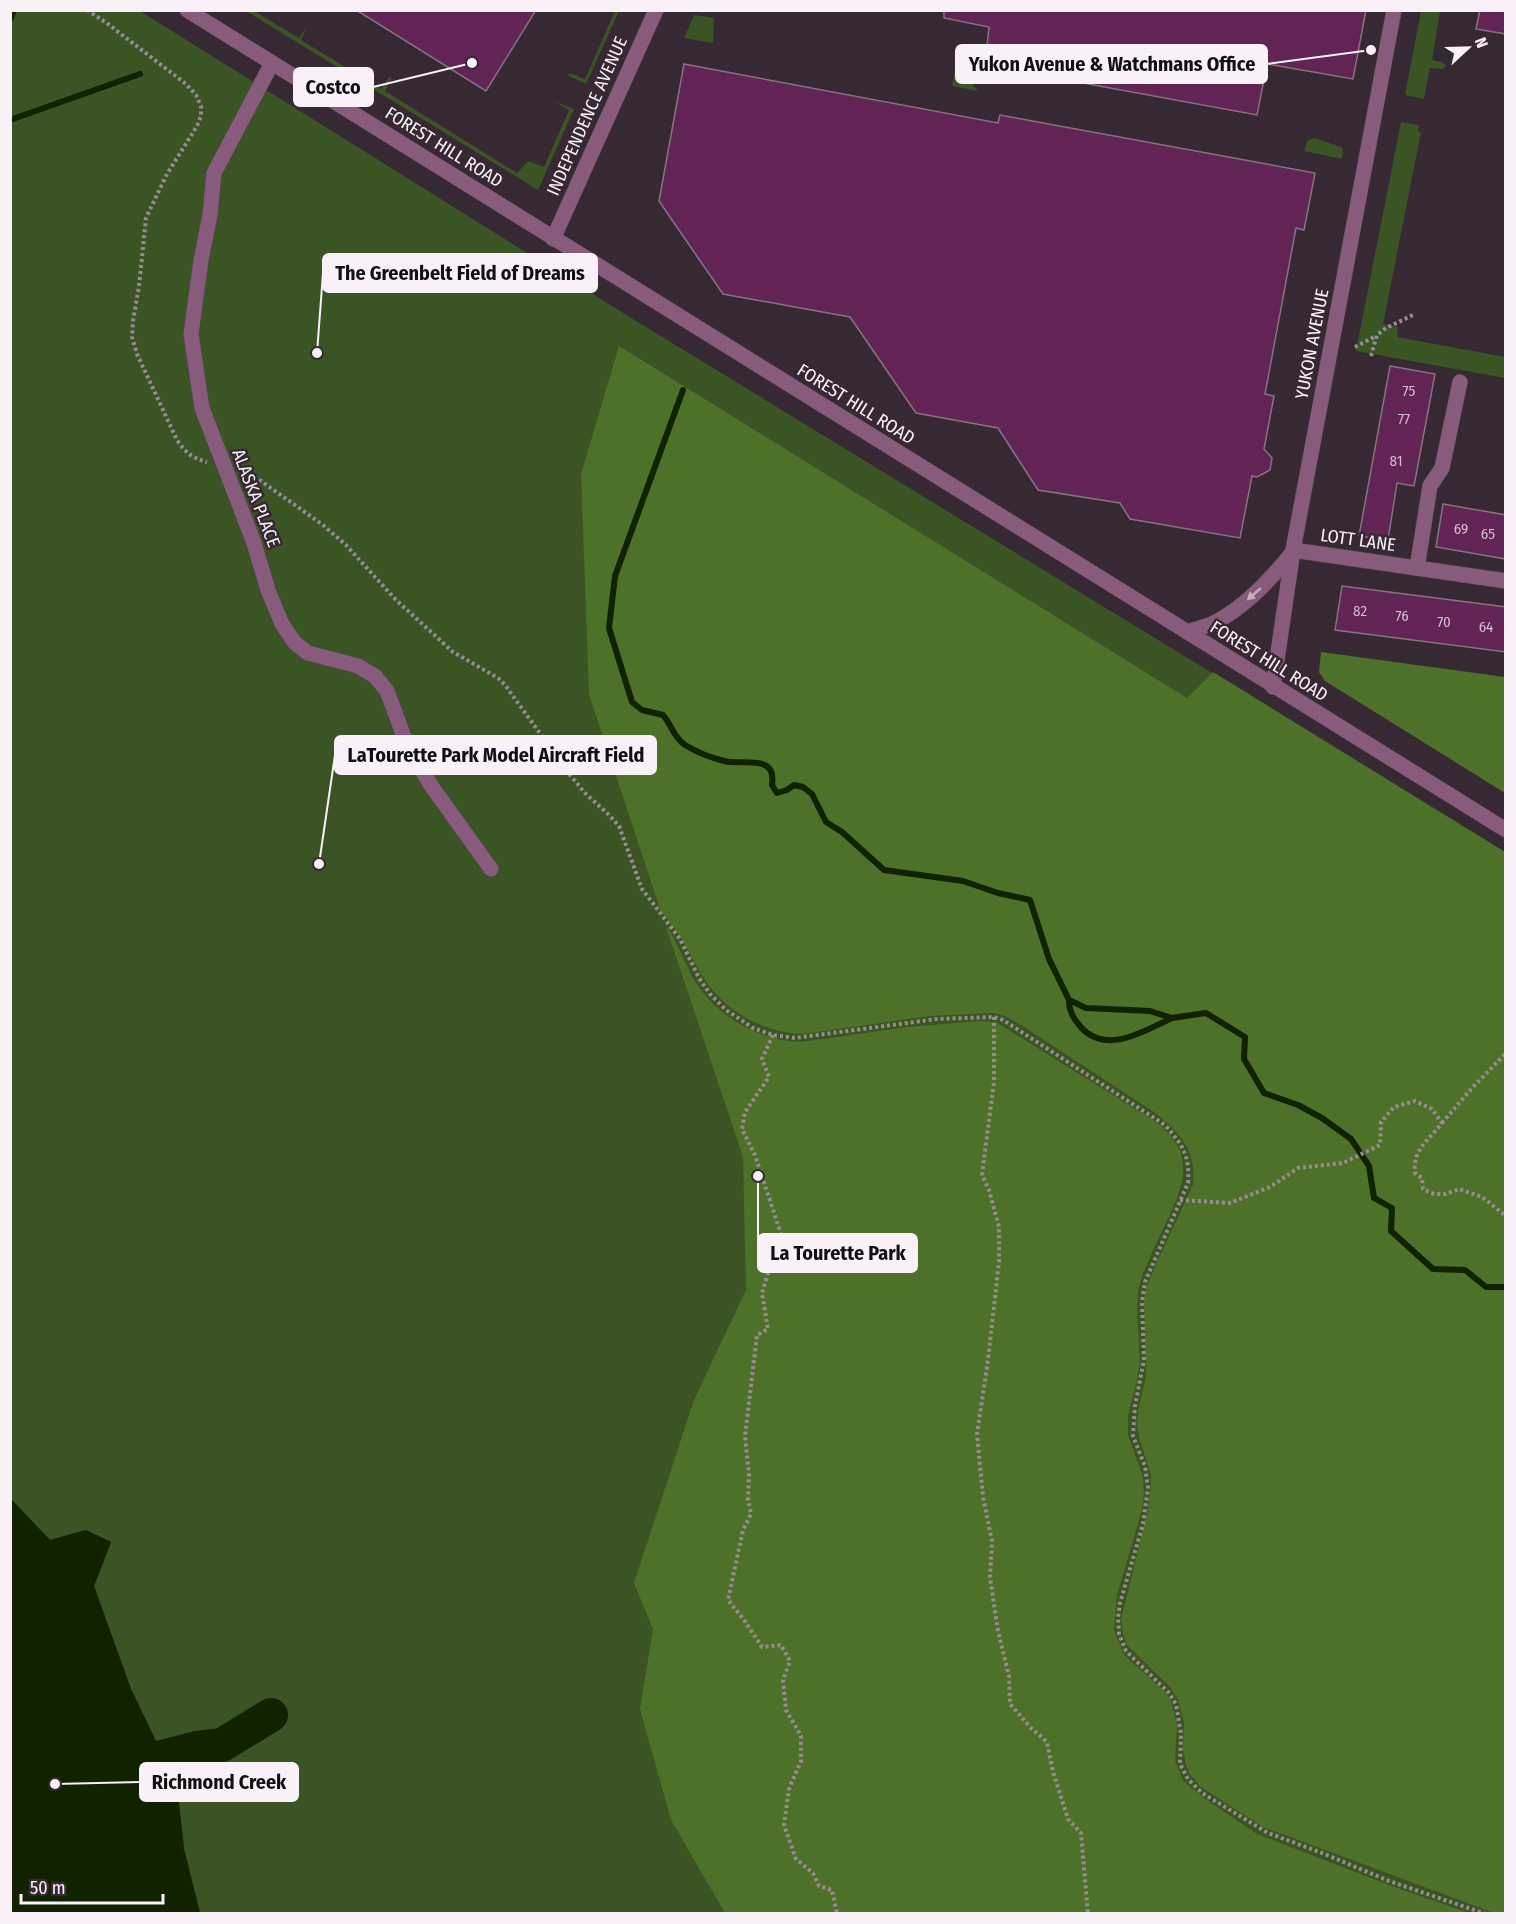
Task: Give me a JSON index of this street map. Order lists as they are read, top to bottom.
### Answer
{
  "streets": {
    "street": [
      "INDEPENDENCE AVENUE",
      "FOREST HILL ROAD",
      "YUKON AVENUE",
      "ALASKA PLACE",
      "LOTT LANE"
    ]
  },
  "crossings": [
    ["INDEPENDENCE AVENUE", "FOREST HILL ROAD"],
    ["FOREST HILL ROAD", "YUKON AVENUE"],
    ["FOREST HILL ROAD", "ALASKA PLACE"],
    ["YUKON AVENUE", "LOTT LANE"]
  ],
  "places": [
    "Yukon Avenue & Watchmans Office",
    "Costco",
    "The Greenbelt Field of Dreams",
    "LaTourette Park Model Aircraft Field",
    "La Tourette Park",
    "Richmond Creek"
  ],
  "house_numbers": [
    "75",
    "77",
    "81",
    "69",
    "65",
    "82",
    "76",
    "70",
    "64"
  ],
  "scale_bar": "50 m",
  "north": "right"
}
